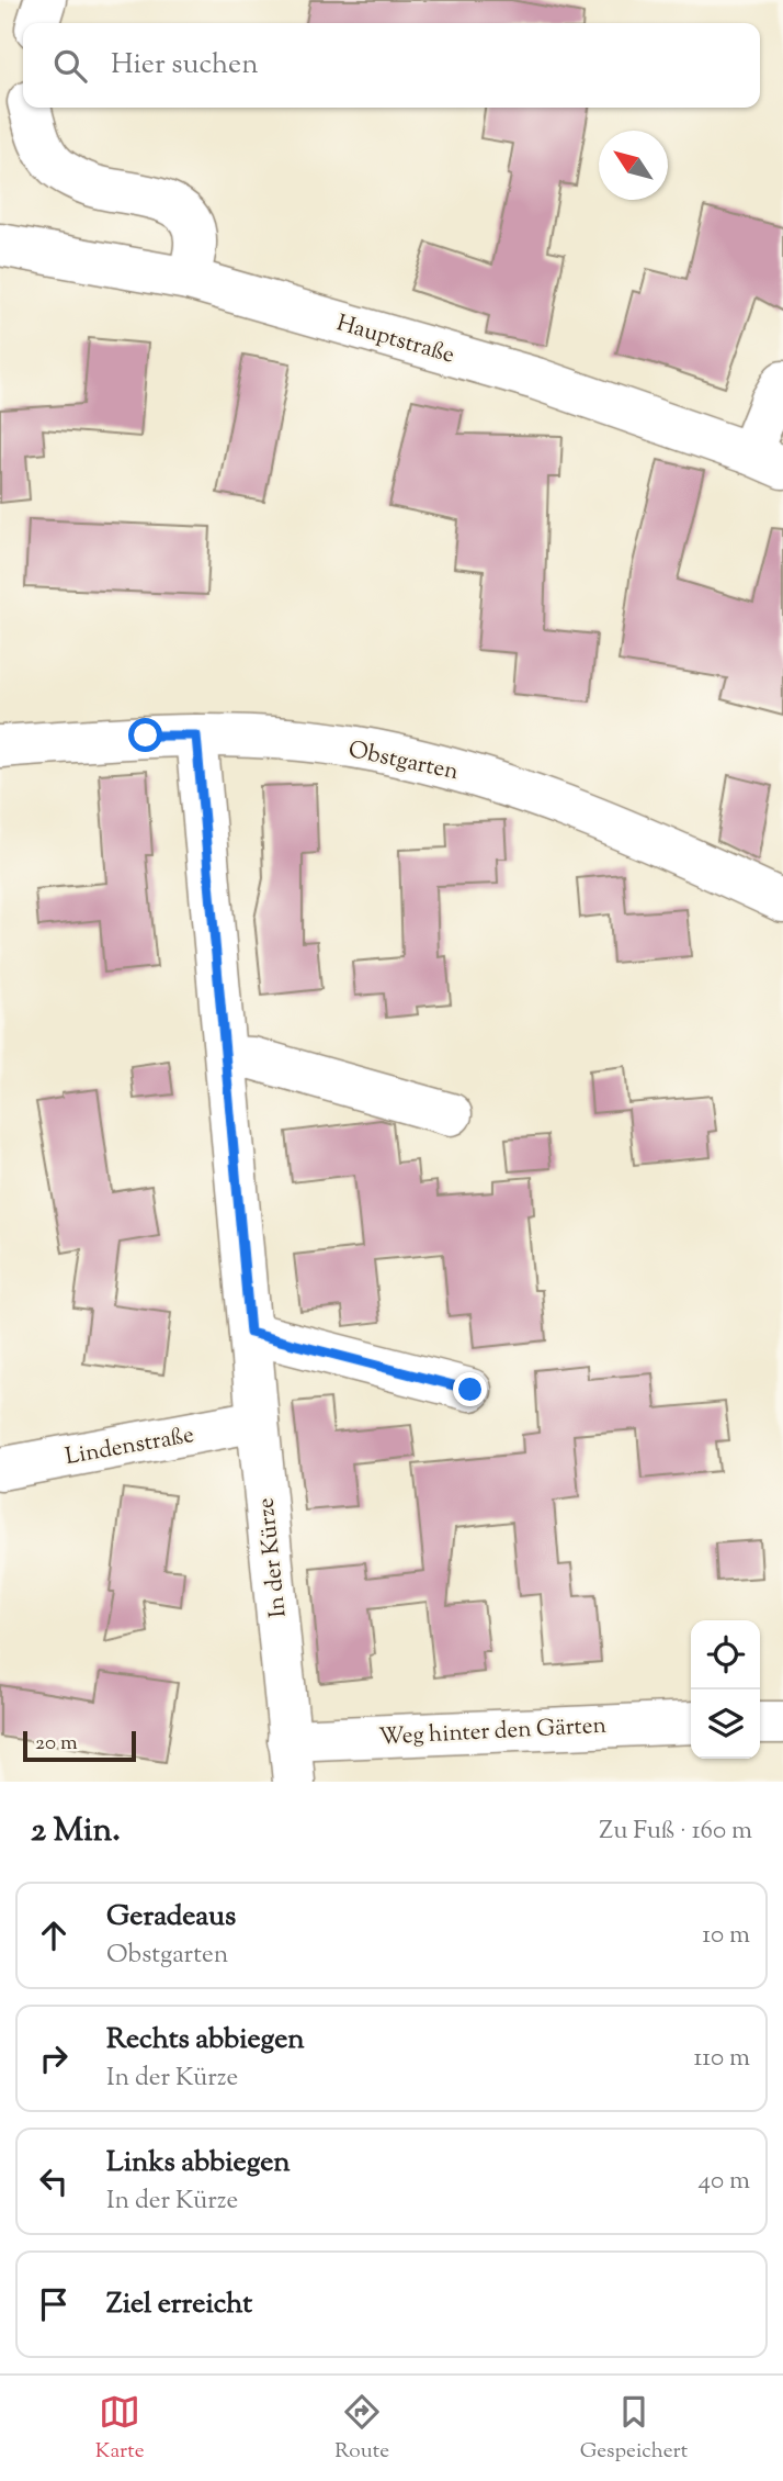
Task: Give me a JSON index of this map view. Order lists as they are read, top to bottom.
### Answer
{
  "streets": {
    "street": [
      "Hauptstraße",
      "Obstgarten",
      "Lindenstraße",
      "In der Kürze",
      "Weg hinter den Gärten"
    ]
  },
  "crossings": [
    ["Obstgarten", "In der Kürze"],
    ["Lindenstraße", "In der Kürze"],
    ["In der Kürze", "Weg hinter den Gärten"]
  ],
  "scale_bar": "20 m",
  "north": "top left",
  "page": {
    "search": "Hier suchen",
    "scale": "20 m",
    "heading": ["2 Min.", "Zu Fuß · 160 m"],
    "list": [
      ["Geradeaus", "Obstgarten", "10 m"],
      ["Rechts abbiegen", "In der Kürze", "110 m"],
      ["Links abbiegen", "In der Kürze", "40 m"],
      "Ziel erreicht"
    ],
    "nav": ["Karte", "Route", "Gespeichert"]
  }
}
